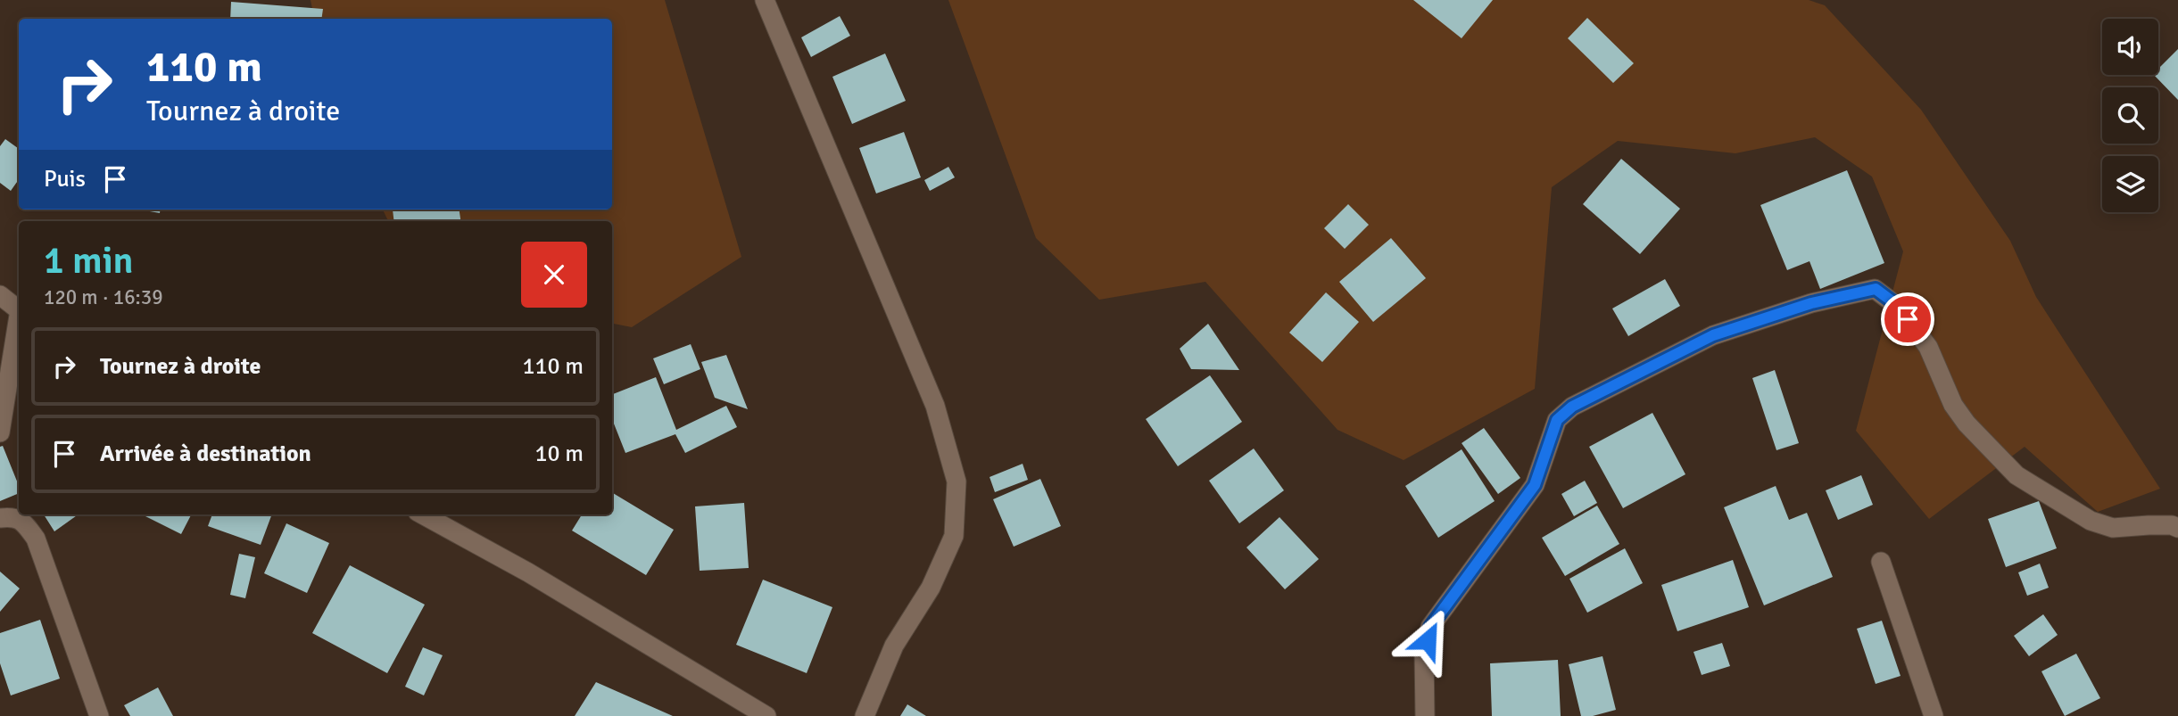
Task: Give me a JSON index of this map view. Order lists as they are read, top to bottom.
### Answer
{
  "page": {
    "turn": ["110 m", "Tournez à droite"],
    "then": "Puis",
    "heading": ["1 min", "120 m · 16:39"],
    "list": [
      {
        "name": "Tournez à droite",
        "value": "110 m"
      },
      {
        "name": "Arrivée à destination",
        "value": "10 m"
      }
    ]
  }
}
